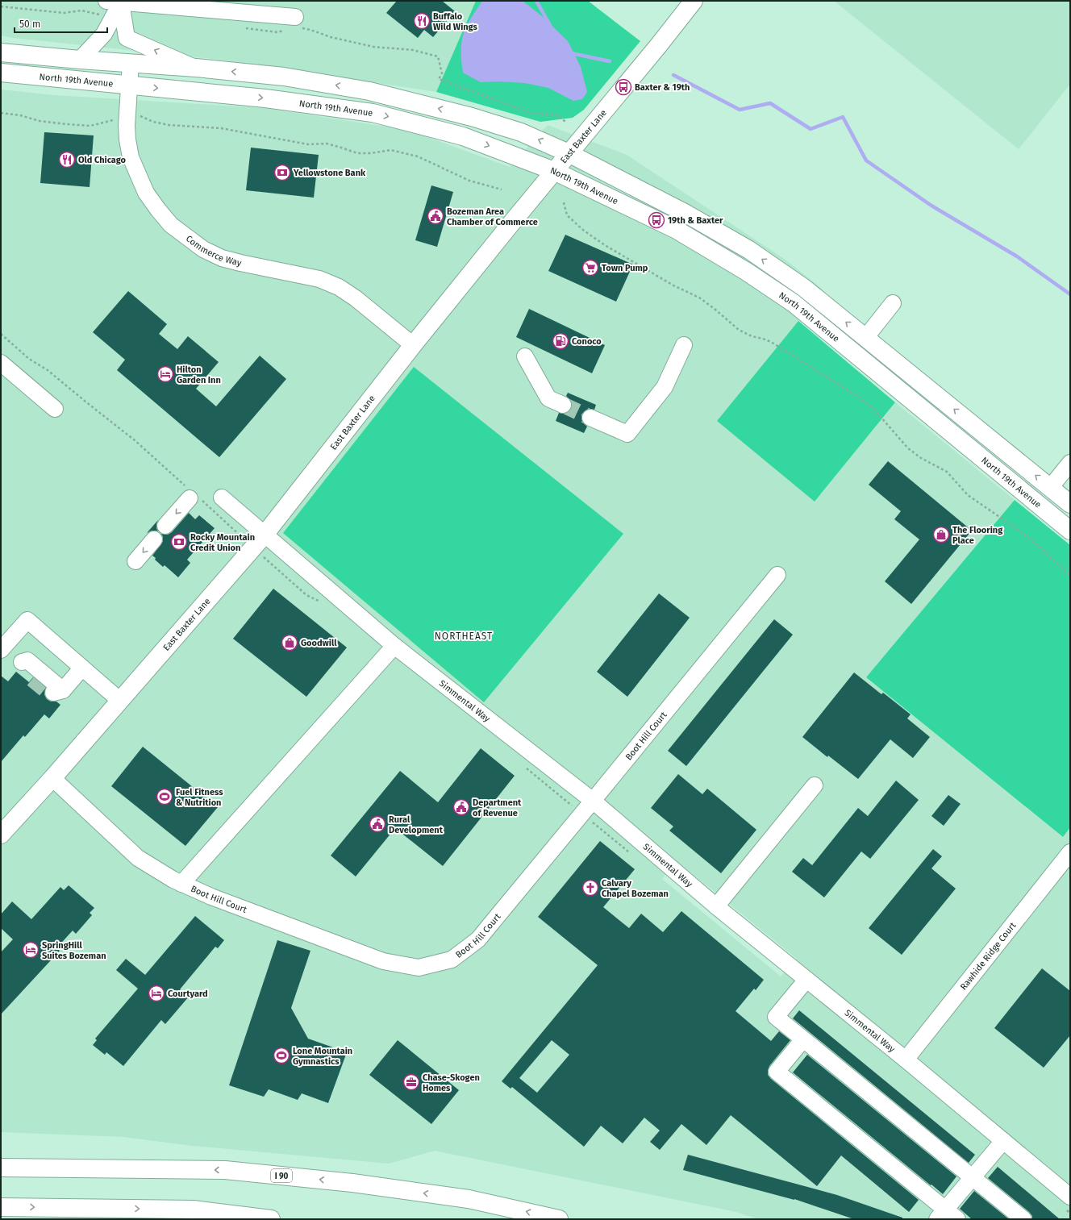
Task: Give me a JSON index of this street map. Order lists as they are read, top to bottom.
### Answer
{
  "streets": {
    "main road": ["North 19th Avenue", "East Baxter Lane", "I 90"],
    "street": [
      "Commerce Way",
      "Simmental Way",
      "Boot Hill Court",
      "Rawhide Ridge Court"
    ]
  },
  "crossings": [
    ["North 19th Avenue", "East Baxter Lane"],
    ["North 19th Avenue", "Commerce Way"],
    ["East Baxter Lane", "Commerce Way"],
    ["East Baxter Lane", "Simmental Way"],
    ["East Baxter Lane", "Boot Hill Court"],
    ["Simmental Way", "Boot Hill Court"],
    ["Simmental Way", "Rawhide Ridge Court"]
  ],
  "districts": ["NORTHEAST"],
  "places": {
    "restaurant": ["Buffalo Wild Wings", "Old Chicago"],
    "bus stop": ["Baxter & 19th", "19th & Baxter"],
    "bank": ["Yellowstone Bank", "Rocky Mountain Credit Union"],
    "public building": ["Bozeman Area Chamber of Commerce", "Department of Revenue", "Rural Development"],
    "supermarket": ["Town Pump"],
    "fuel station": ["Conoco"],
    "hotel": ["Hilton Garden Inn", "SpringHill Suites Bozeman", "Courtyard"],
    "shop": ["The Flooring Place", "Goodwill"],
    "sports": ["Fuel Fitness & Nutrition", "Lone Mountain Gymnastics"],
    "church": ["Calvary Chapel Bozeman"],
    "office": ["Chase-Skogen Homes"]
  },
  "scale_bar": "50 m"
}
